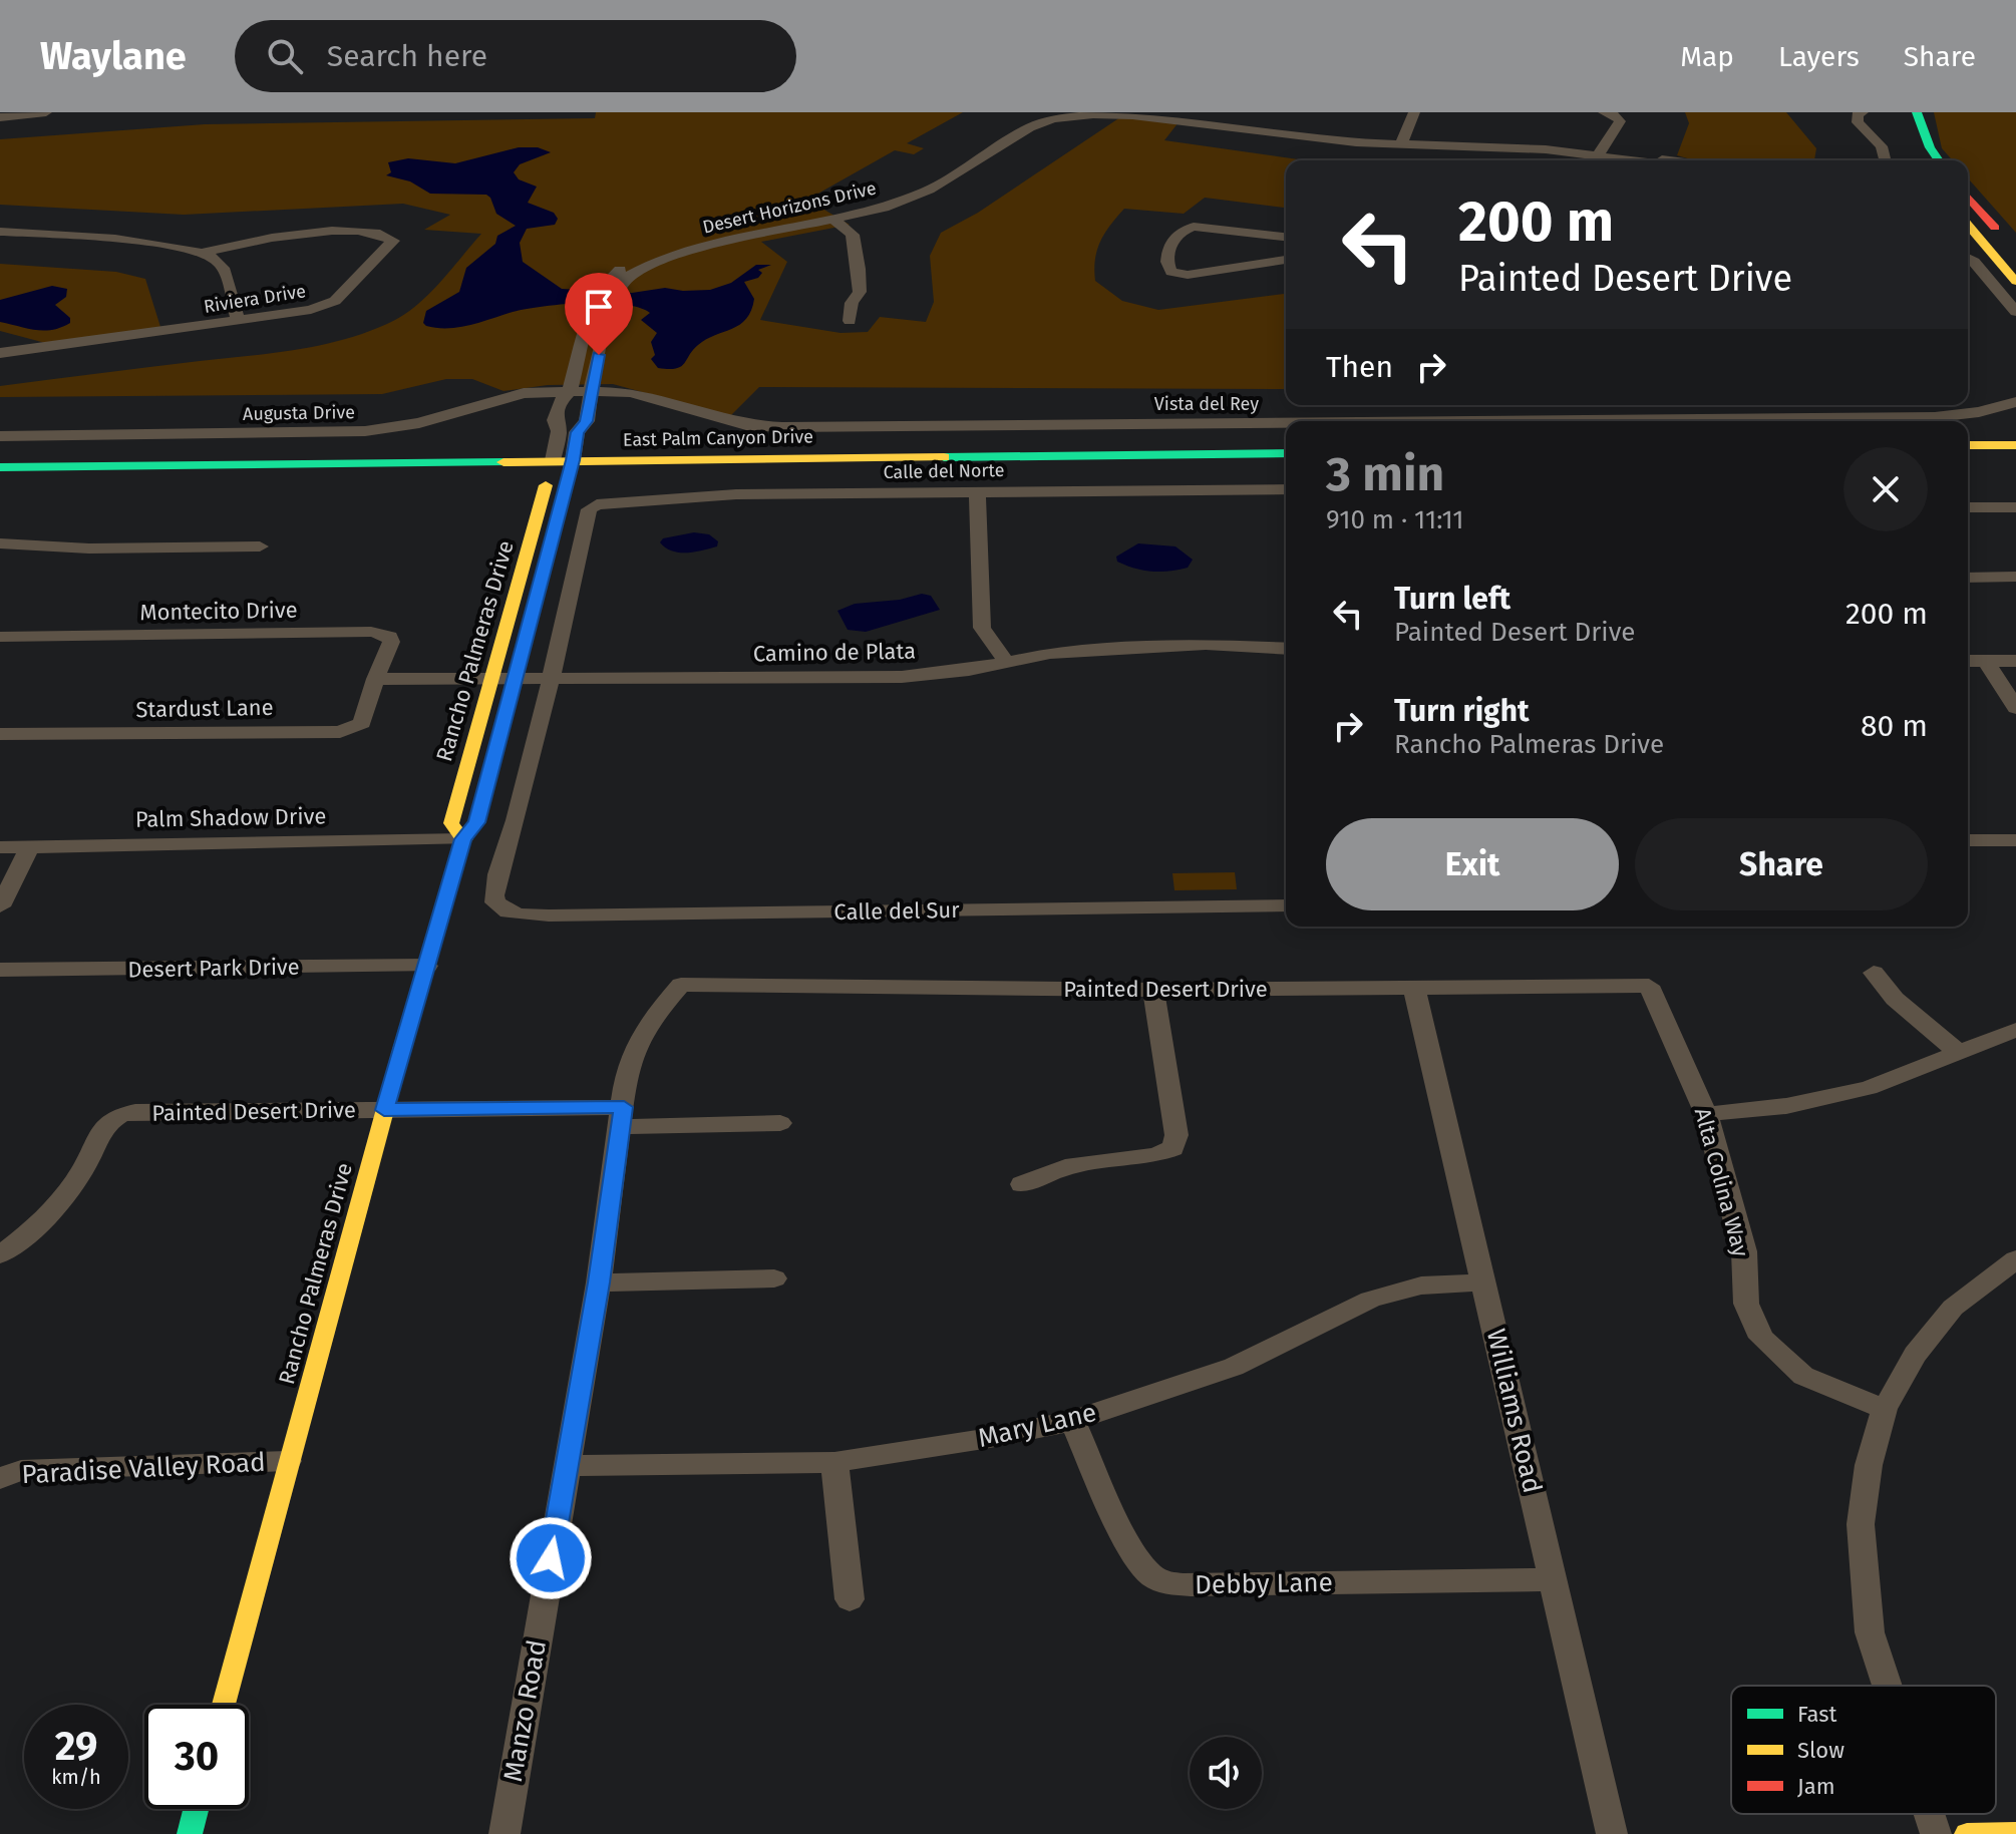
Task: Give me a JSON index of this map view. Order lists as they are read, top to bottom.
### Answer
{
  "streets": {
    "main road": ["East Palm Canyon Drive", "Rancho Palmeras Drive"],
    "street": [
      "Desert Horizons Drive",
      "Riviera Drive",
      "Vista del Rey",
      "Augusta Drive",
      "Calle del Norte",
      "Montecito Drive",
      "Camino de Plata",
      "Stardust Lane",
      "Palm Shadow Drive",
      "Calle del Sur",
      "Desert Park Drive",
      "Painted Desert Drive",
      "Alta Colina Way",
      "Williams Road",
      "Mary Lane",
      "Paradise Valley Road",
      "Debby Lane",
      "Manzo Road"
    ]
  },
  "crossings": [
    ["Desert Horizons Drive", "Vista del Rey"],
    ["Desert Horizons Drive", "Augusta Drive"],
    ["Desert Horizons Drive", "East Palm Canyon Drive"],
    ["Desert Horizons Drive", "Rancho Palmeras Drive"],
    ["Vista del Rey", "Augusta Drive"],
    ["East Palm Canyon Drive", "Rancho Palmeras Drive"],
    ["Calle del Norte", "Camino de Plata"],
    ["Calle del Norte", "Calle del Sur"],
    ["Montecito Drive", "Camino de Plata"],
    ["Montecito Drive", "Stardust Lane"],
    ["Rancho Palmeras Drive", "Camino de Plata"],
    ["Rancho Palmeras Drive", "Palm Shadow Drive"],
    ["Rancho Palmeras Drive", "Desert Park Drive"],
    ["Rancho Palmeras Drive", "Painted Desert Drive"],
    ["Rancho Palmeras Drive", "Paradise Valley Road"],
    ["Camino de Plata", "Stardust Lane"],
    ["Camino de Plata", "Calle del Sur"],
    ["Painted Desert Drive", "Alta Colina Way"],
    ["Painted Desert Drive", "Williams Road"],
    ["Painted Desert Drive", "Manzo Road"],
    ["Williams Road", "Mary Lane"],
    ["Williams Road", "Debby Lane"],
    ["Mary Lane", "Debby Lane"],
    ["Mary Lane", "Manzo Road"]
  ],
  "legend": ["Fast", "Slow", "Jam"],
  "page": {
    "header": "Waylane",
    "search": "Search here",
    "nav": ["Map", "Layers", "Share"],
    "turn": ["200 m", "Painted Desert Drive"],
    "then": "Then",
    "heading": ["3 min", "910 m · 11:11"],
    "list": [
      {
        "name": "Turn left",
        "note": "Painted Desert Drive",
        "value": "200 m"
      },
      {
        "name": "Turn right",
        "note": "Rancho Palmeras Drive",
        "value": "80 m"
      }
    ],
    "buttons": ["Exit", "Share"],
    "speed": "29 km/h",
    "limit": "30"
  }
}
